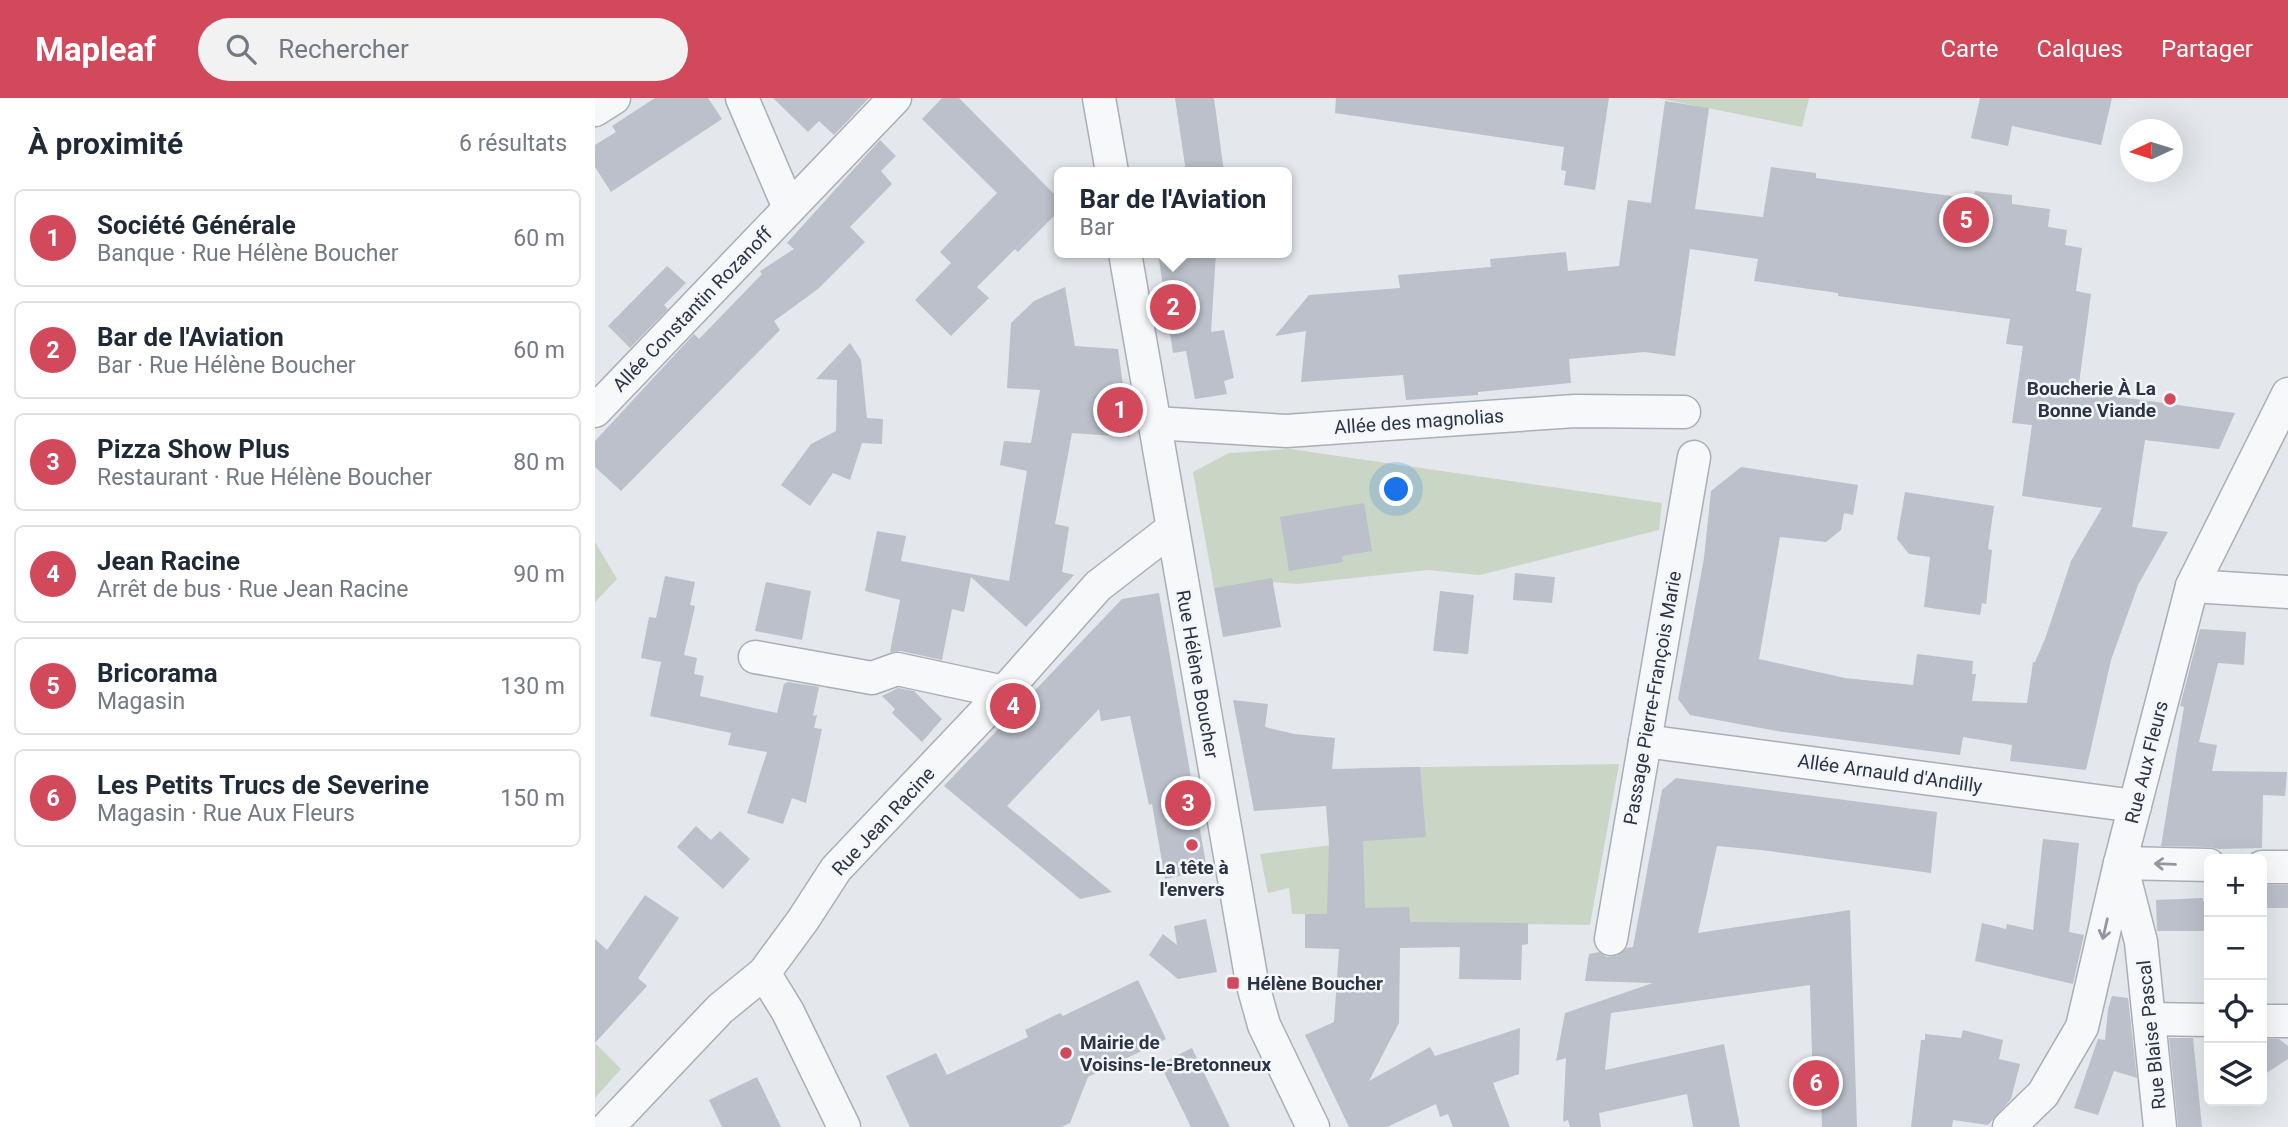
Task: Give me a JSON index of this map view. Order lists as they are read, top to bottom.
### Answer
{
  "streets": {
    "street": [
      "Allée Constantin Rozanoff",
      "Allée des magnolias",
      "Rue Hélène Boucher",
      "Passage Pierre-François Marie",
      "Rue Aux Fleurs",
      "Allée Arnauld d'Andilly",
      "Rue Jean Racine",
      "Rue Blaise Pascal"
    ]
  },
  "crossings": [
    ["Allée des magnolias", "Rue Hélène Boucher"],
    ["Rue Hélène Boucher", "Rue Jean Racine"],
    ["Passage Pierre-François Marie", "Allée Arnauld d'Andilly"],
    ["Rue Aux Fleurs", "Allée Arnauld d'Andilly"],
    ["Rue Aux Fleurs", "Rue Blaise Pascal"]
  ],
  "one_way": ["Rue Aux Fleurs"],
  "places": {
    "other": ["Boucherie À La Bonne Viande", "La tête à l'envers", "Mairie de Voisins-le-Bretonneux"],
    "transit": ["Hélène Boucher"]
  },
  "north": "left",
  "page": {
    "header": "Mapleaf",
    "search": "Rechercher",
    "nav": ["Carte", "Calques", "Partager"],
    "heading": ["À proximité", "6 résultats"],
    "popup": ["Bar de l'Aviation", "Bar"],
    "list": [
      {
        "mark": "1",
        "name": "Société Générale",
        "note": "Banque · Rue Hélène Boucher",
        "value": "60 m"
      },
      {
        "mark": "2",
        "name": "Bar de l'Aviation",
        "note": "Bar · Rue Hélène Boucher",
        "value": "60 m"
      },
      {
        "mark": "3",
        "name": "Pizza Show Plus",
        "note": "Restaurant · Rue Hélène Boucher",
        "value": "80 m"
      },
      {
        "mark": "4",
        "name": "Jean Racine",
        "note": "Arrêt de bus · Rue Jean Racine",
        "value": "90 m"
      },
      {
        "mark": "5",
        "name": "Bricorama",
        "note": "Magasin",
        "value": "130 m"
      },
      {
        "mark": "6",
        "name": "Les Petits Trucs de Severine",
        "note": "Magasin · Rue Aux Fleurs",
        "value": "150 m"
      }
    ],
    "pins": [
      "5",
      "2",
      "1",
      "4",
      "3",
      "6"
    ],
    "map_buttons": ["+", "−"]
  }
}
